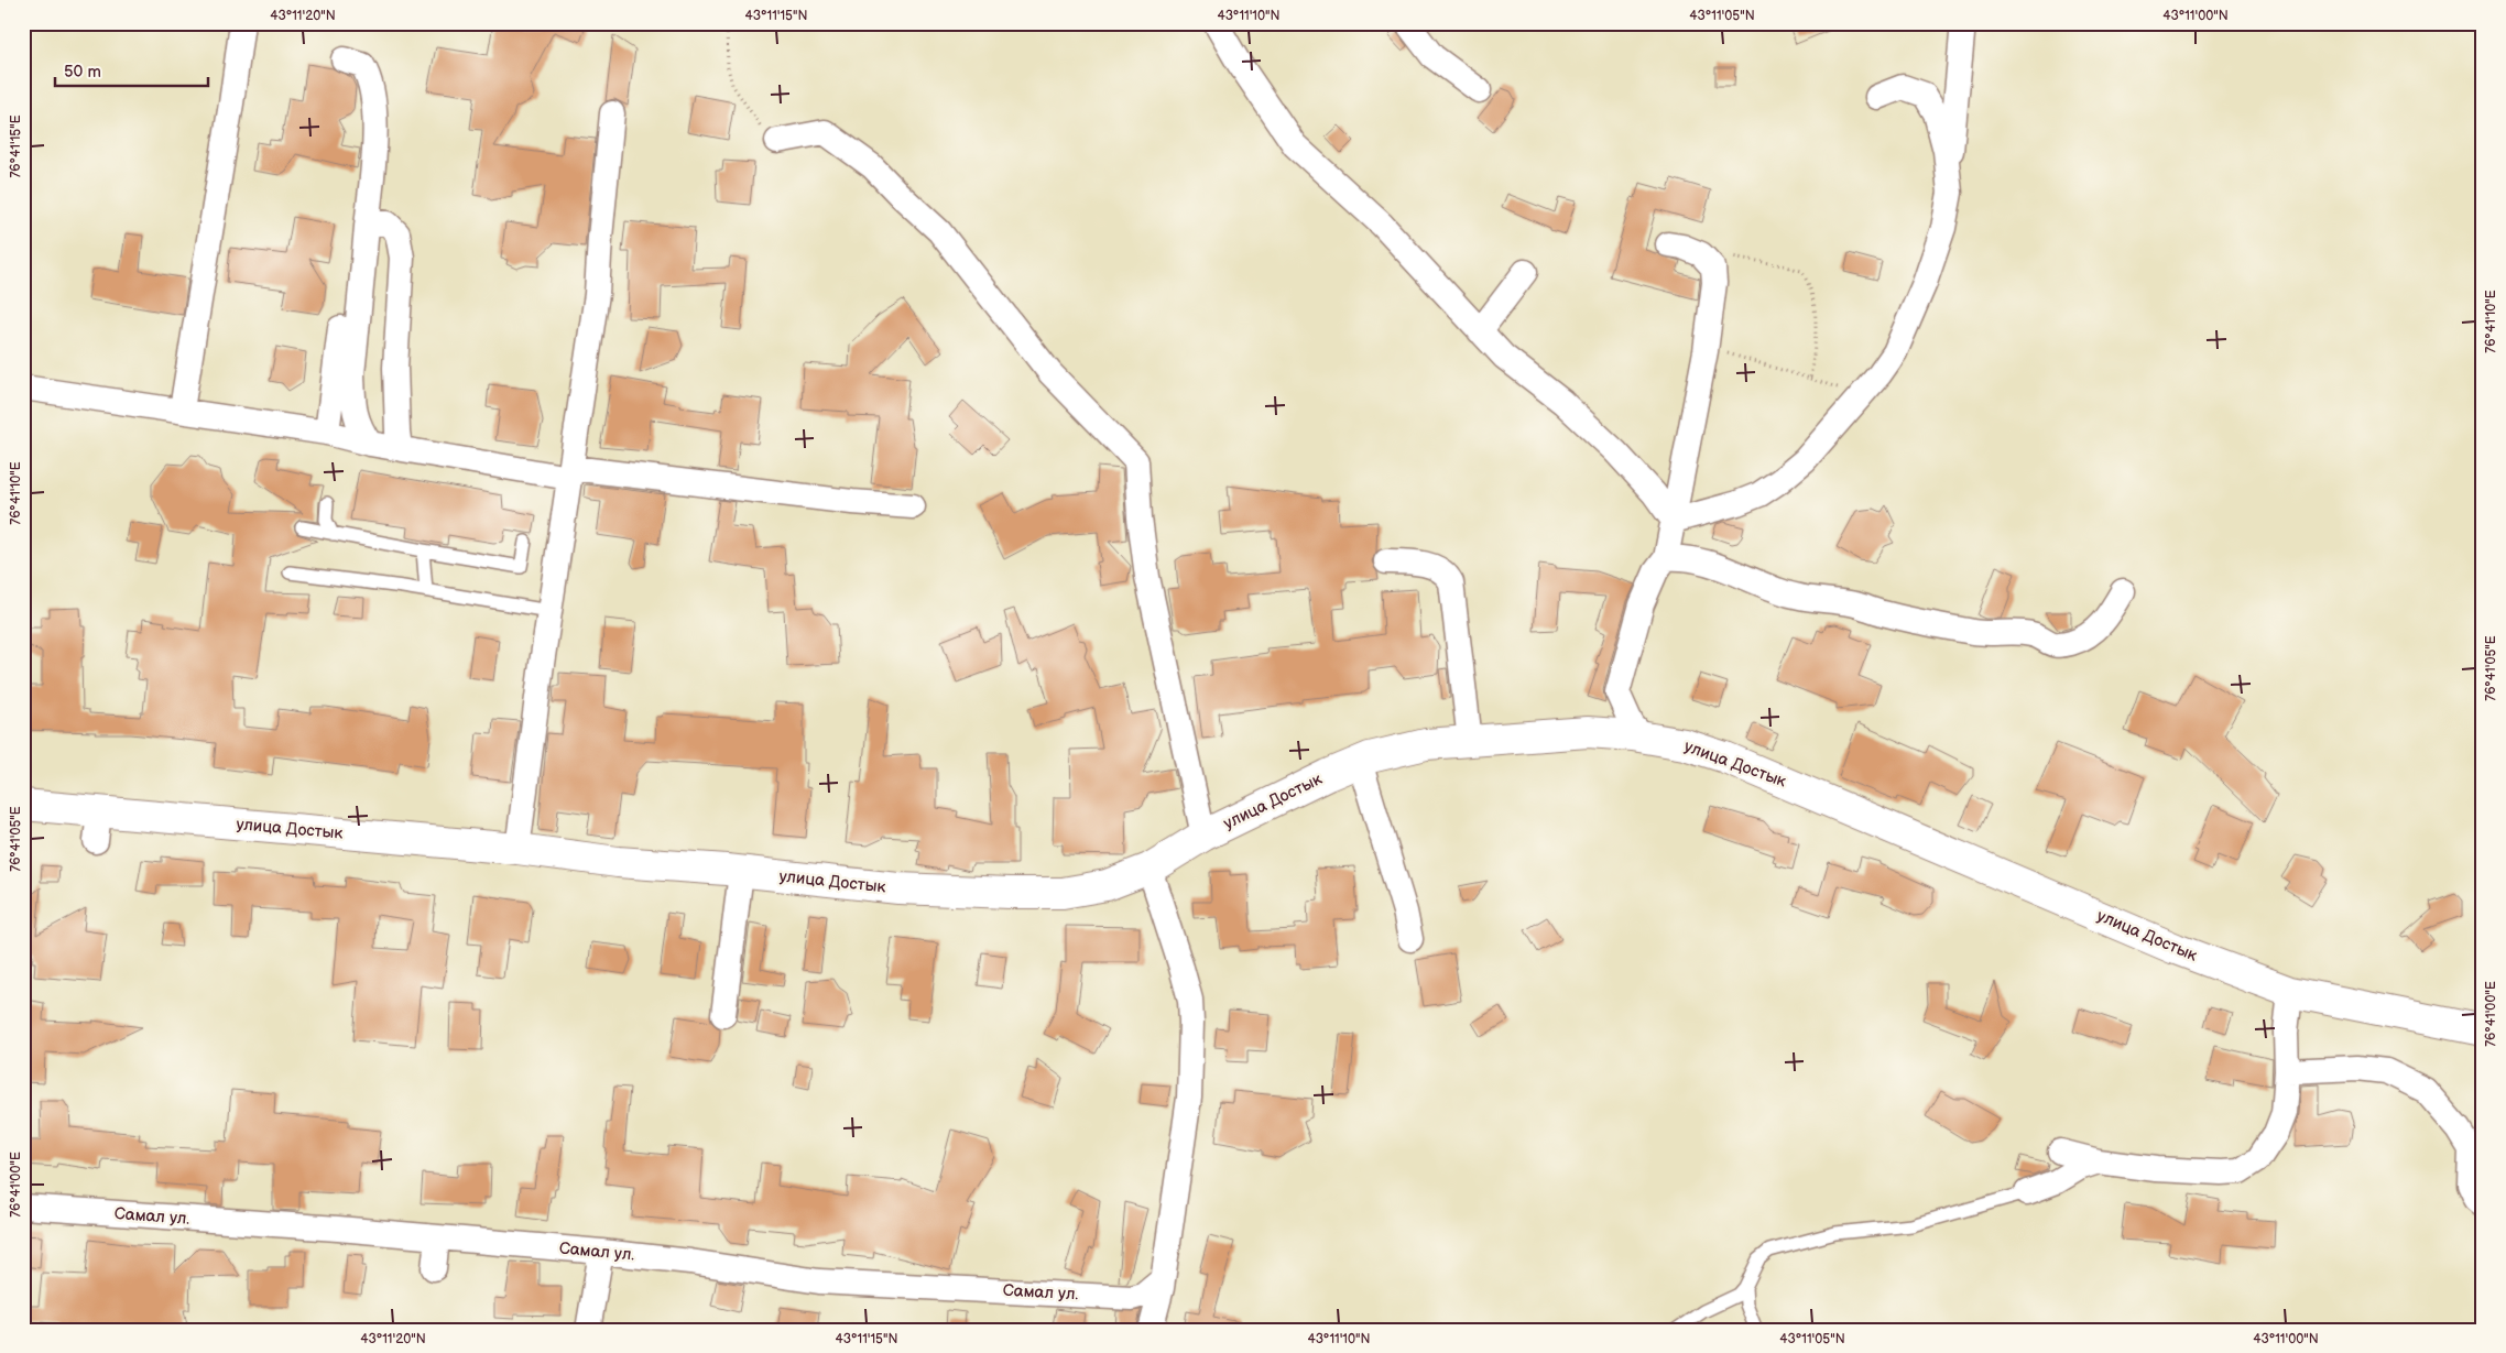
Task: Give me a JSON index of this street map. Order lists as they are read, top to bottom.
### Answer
{
  "streets": {
    "main road": ["улица Достык"],
    "street": ["Самал ул."]
  },
  "scale_bar": "50 m",
  "coordinates": [
    "43°11'20\"N",
    "43°11'15\"N",
    "43°11'10\"N",
    "43°11'05\"N",
    "43°11'00\"N",
    "76°41'15\"E",
    "76°41'10\"E",
    "76°41'05\"E",
    "76°41'00\"E"
  ]
}
